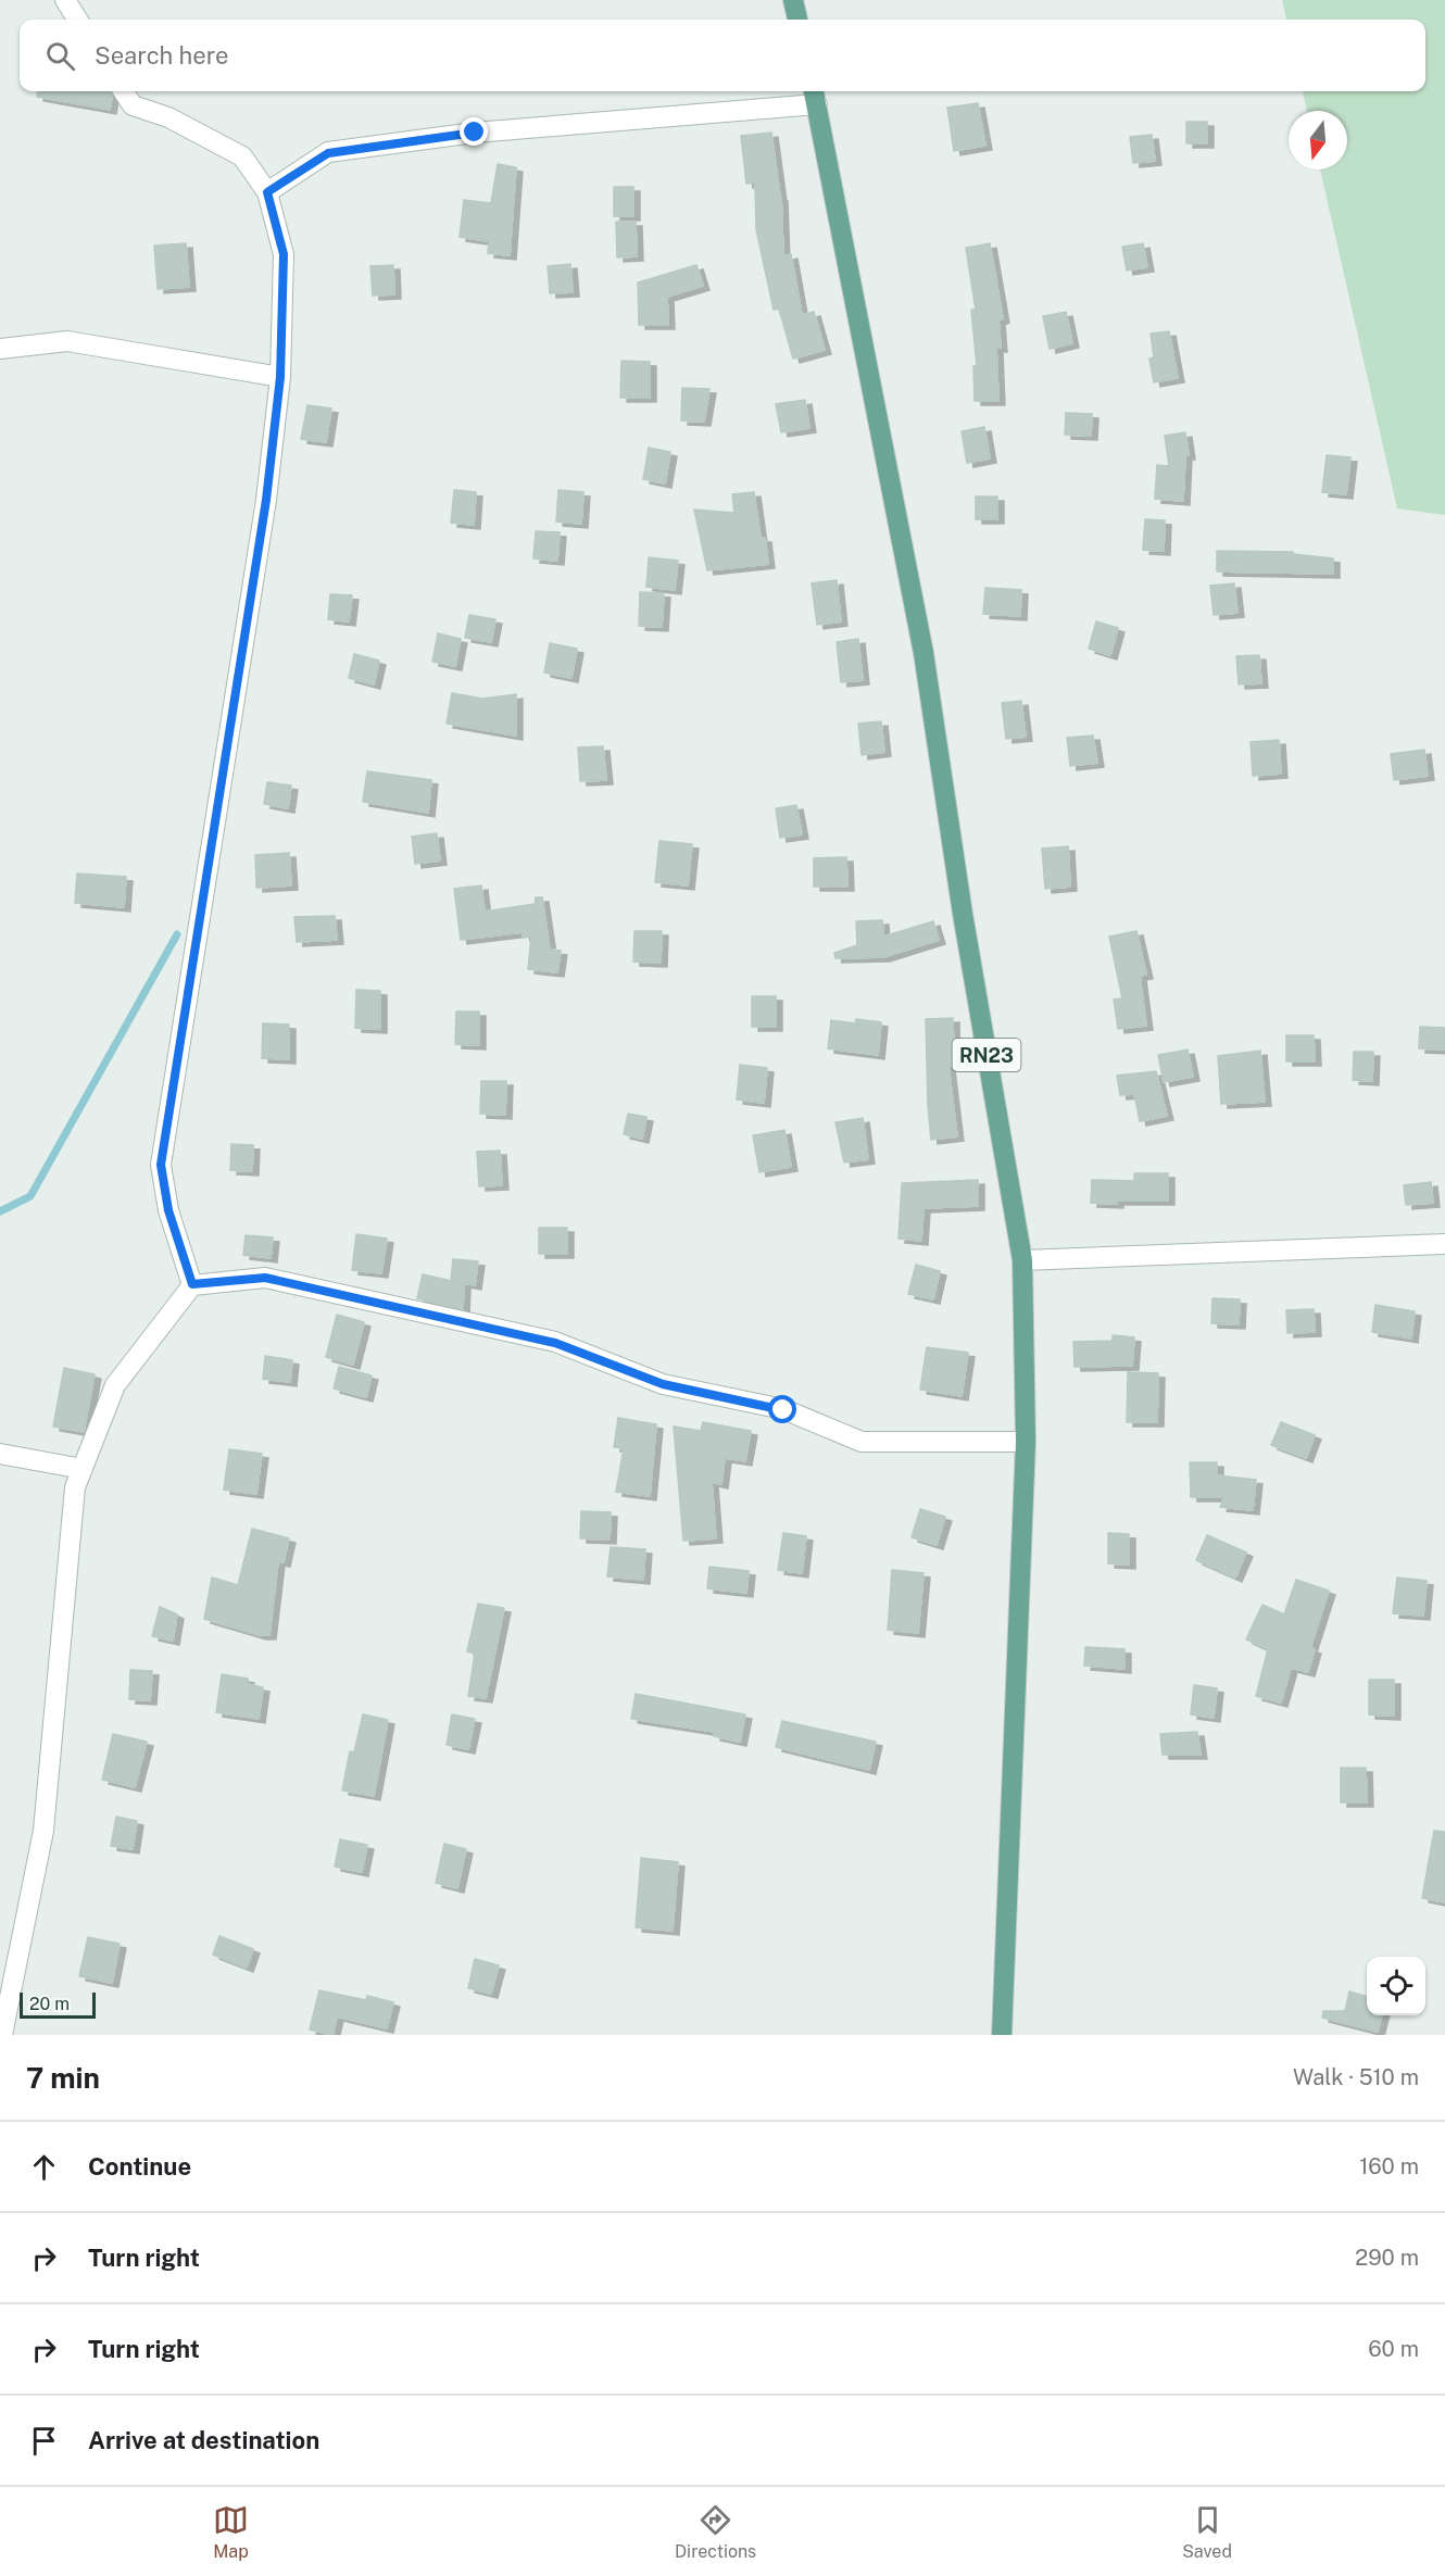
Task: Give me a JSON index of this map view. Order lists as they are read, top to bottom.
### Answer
{
  "streets": {
    "main road": ["RN23"]
  },
  "scale_bar": "20 m",
  "north": "bottom",
  "page": {
    "search": "Search here",
    "scale": "20 m",
    "heading": ["7 min", "Walk · 510 m"],
    "list": [
      ["Continue", "160 m"],
      ["Turn right", "290 m"],
      ["Turn right", "60 m"],
      "Arrive at destination"
    ],
    "nav": ["Map", "Directions", "Saved"]
  }
}
